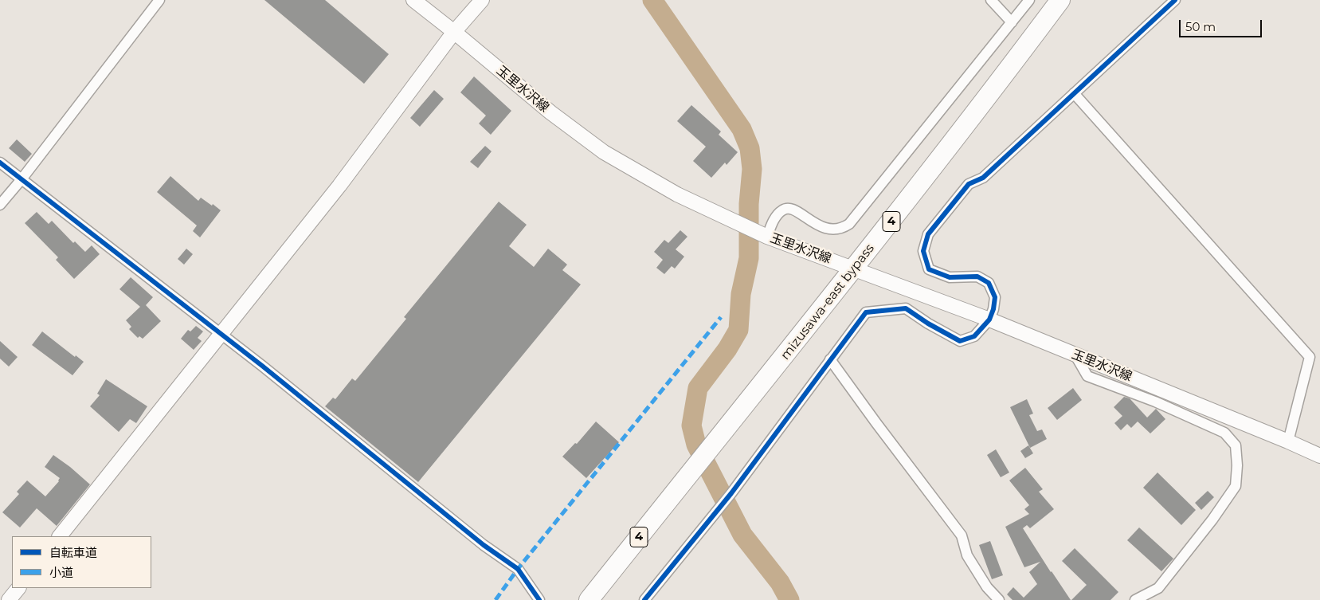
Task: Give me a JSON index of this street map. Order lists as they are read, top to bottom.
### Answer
{
  "streets": {
    "highway": ["4", "mizusawa-east bypass"],
    "main road": ["玉里水沢線"]
  },
  "crossings": [
    ["玉里水沢線", "mizusawa-east bypass"]
  ],
  "legend": ["自転車道", "小道"],
  "scale_bar": "50 m"
}
